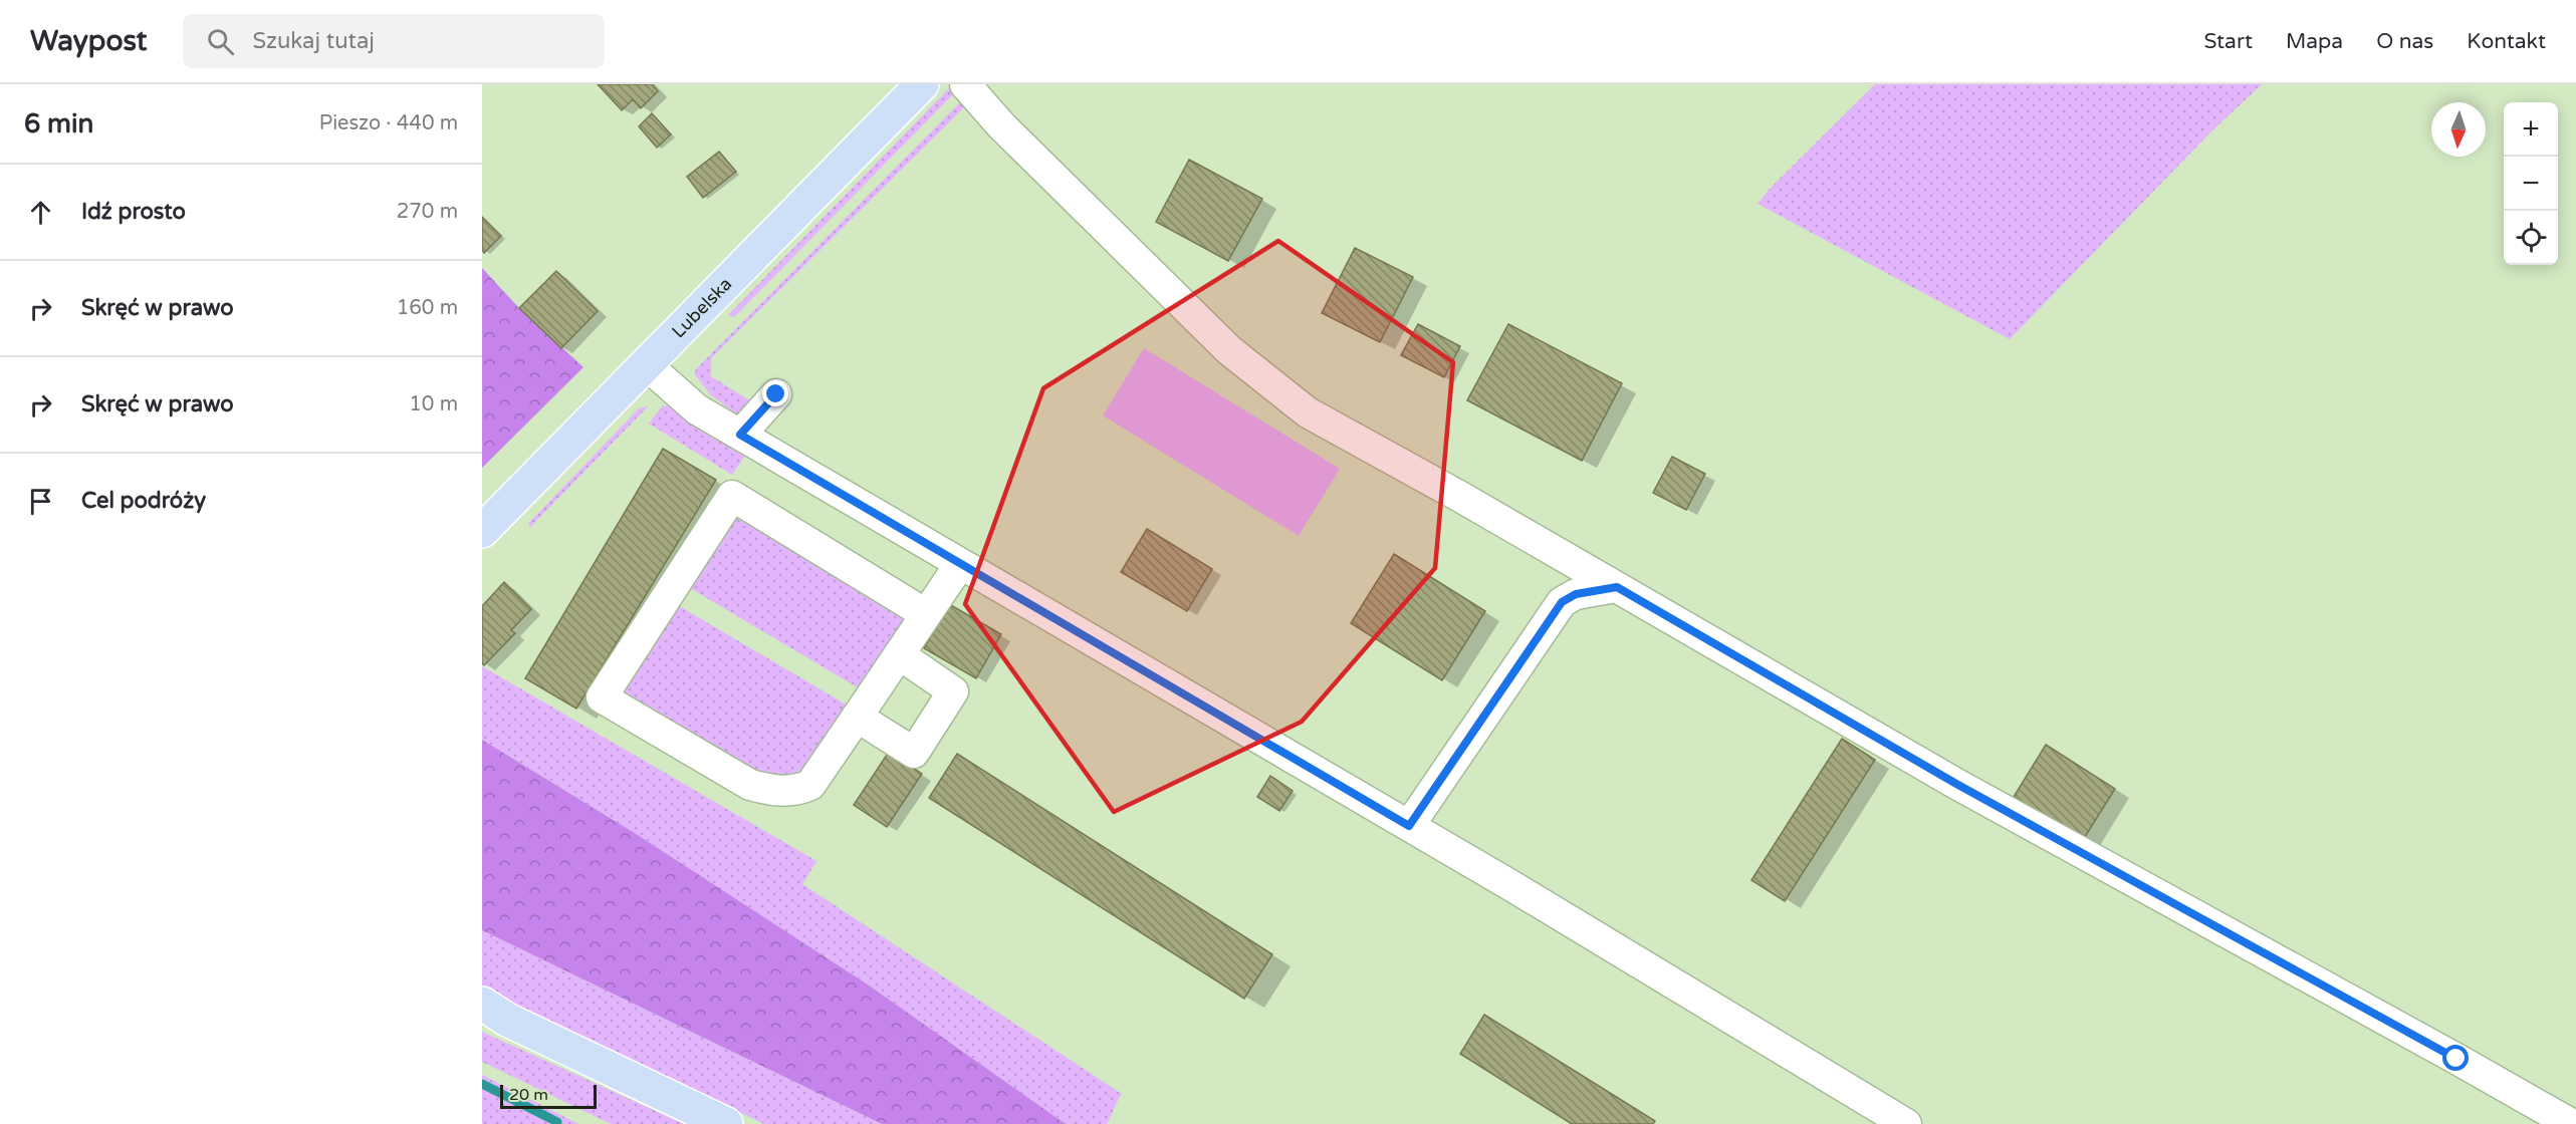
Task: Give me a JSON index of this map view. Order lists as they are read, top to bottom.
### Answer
{
  "streets": {
    "main road": ["Lubelska"]
  },
  "scale_bar": "20 m",
  "north": "bottom",
  "page": {
    "header": "Waypost",
    "search": "Szukaj tutaj",
    "nav": [
      "Start",
      "Mapa",
      "O nas",
      "Kontakt"
    ],
    "heading": ["6 min", "Pieszo · 440 m"],
    "map_buttons": ["+", "−"],
    "list": [
      ["Idź prosto", "270 m"],
      ["Skręć w prawo", "160 m"],
      ["Skręć w prawo", "10 m"],
      "Cel podróży"
    ],
    "scale": "20 m"
  }
}
